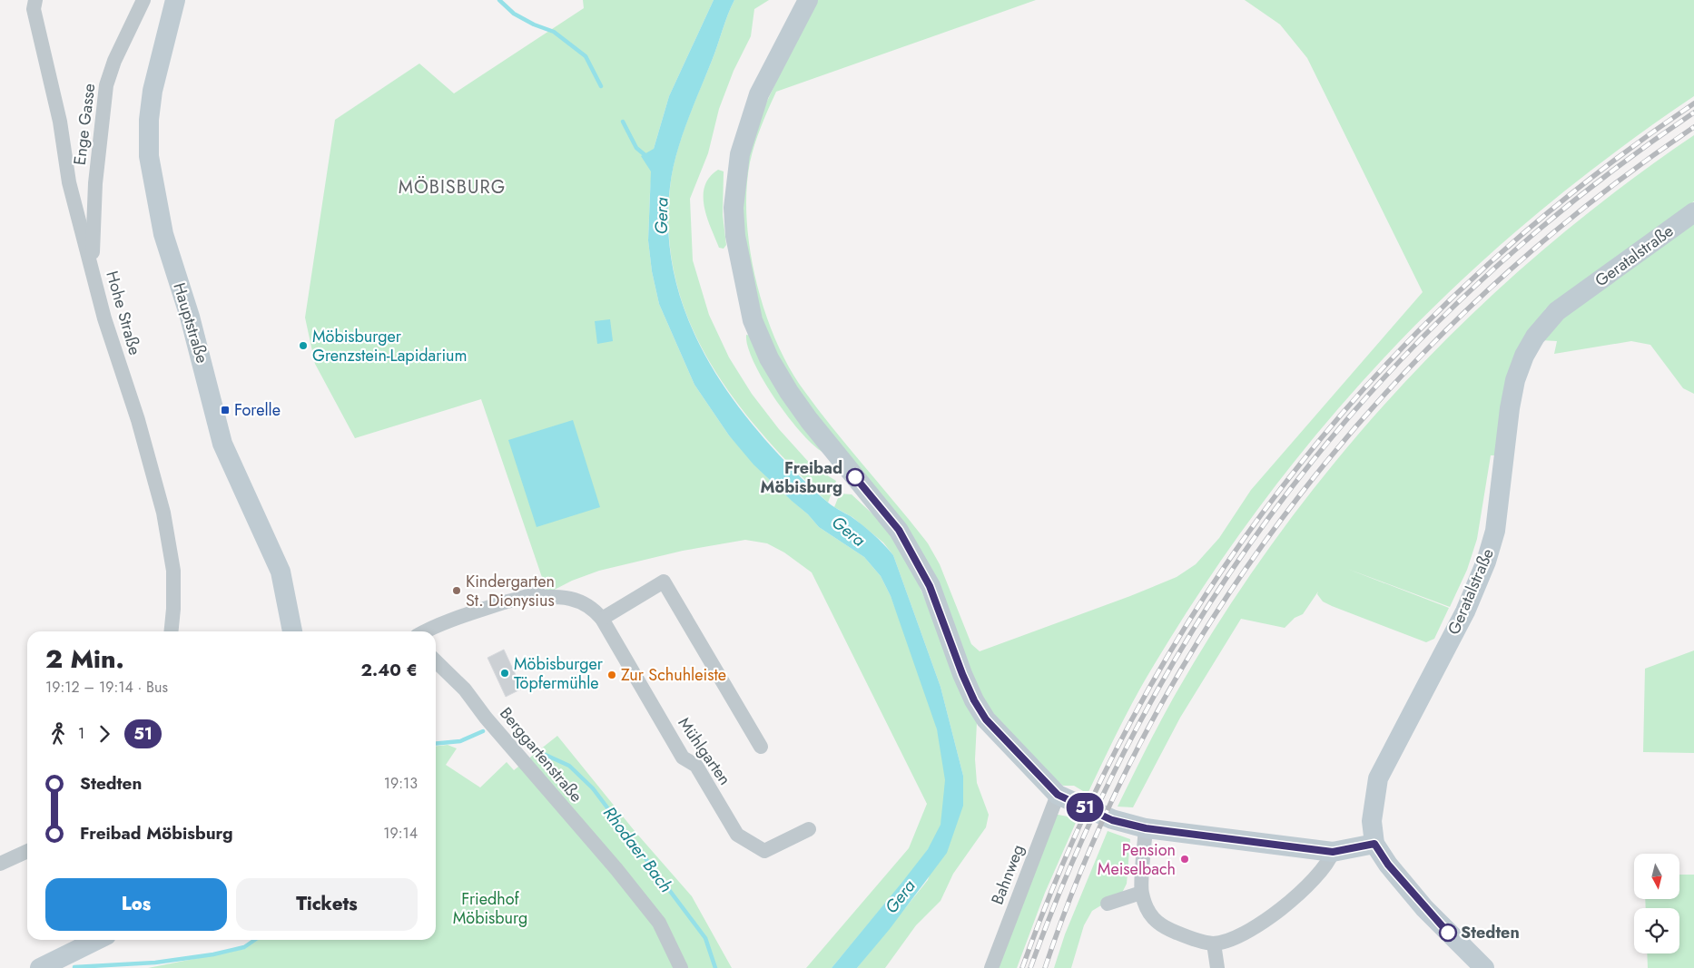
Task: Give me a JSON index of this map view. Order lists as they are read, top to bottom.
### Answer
{
  "streets": {
    "street": [
      "Enge Gasse",
      "Geratalstraße",
      "Hohe Straße",
      "Hauptstraße",
      "Mühlgarten",
      "Berggartenstraße",
      "Bahnweg"
    ]
  },
  "crossings": [
    ["Enge Gasse", "Hohe Straße"]
  ],
  "districts": ["MÖBISBURG"],
  "water": ["Gera", "Rhodaer Bach"],
  "parks": ["Friedhof Möbisburg"],
  "places": {
    "other": [
      "Möbisburger Grenzstein-Lapidarium",
      "Freibad Möbisburg",
      "Kindergarten St. Dionysius",
      "Möbisburger Töpfermühle",
      "Zur Schuhleiste",
      "Pension Meiselbach",
      "Stedten"
    ],
    "transit": ["Forelle"]
  },
  "lines": ["bus line 51"],
  "north": "bottom",
  "page": {
    "on_map": "51",
    "heading": ["2 Min.", "19:12 – 19:14 · Bus", "2.40 €"],
    "legs": ["1", "51"],
    "list": [
      {
        "name": "Stedten",
        "value": "19:13"
      },
      {
        "name": "Freibad Möbisburg",
        "value": "19:14"
      }
    ],
    "buttons": ["Los", "Tickets"]
  }
}
